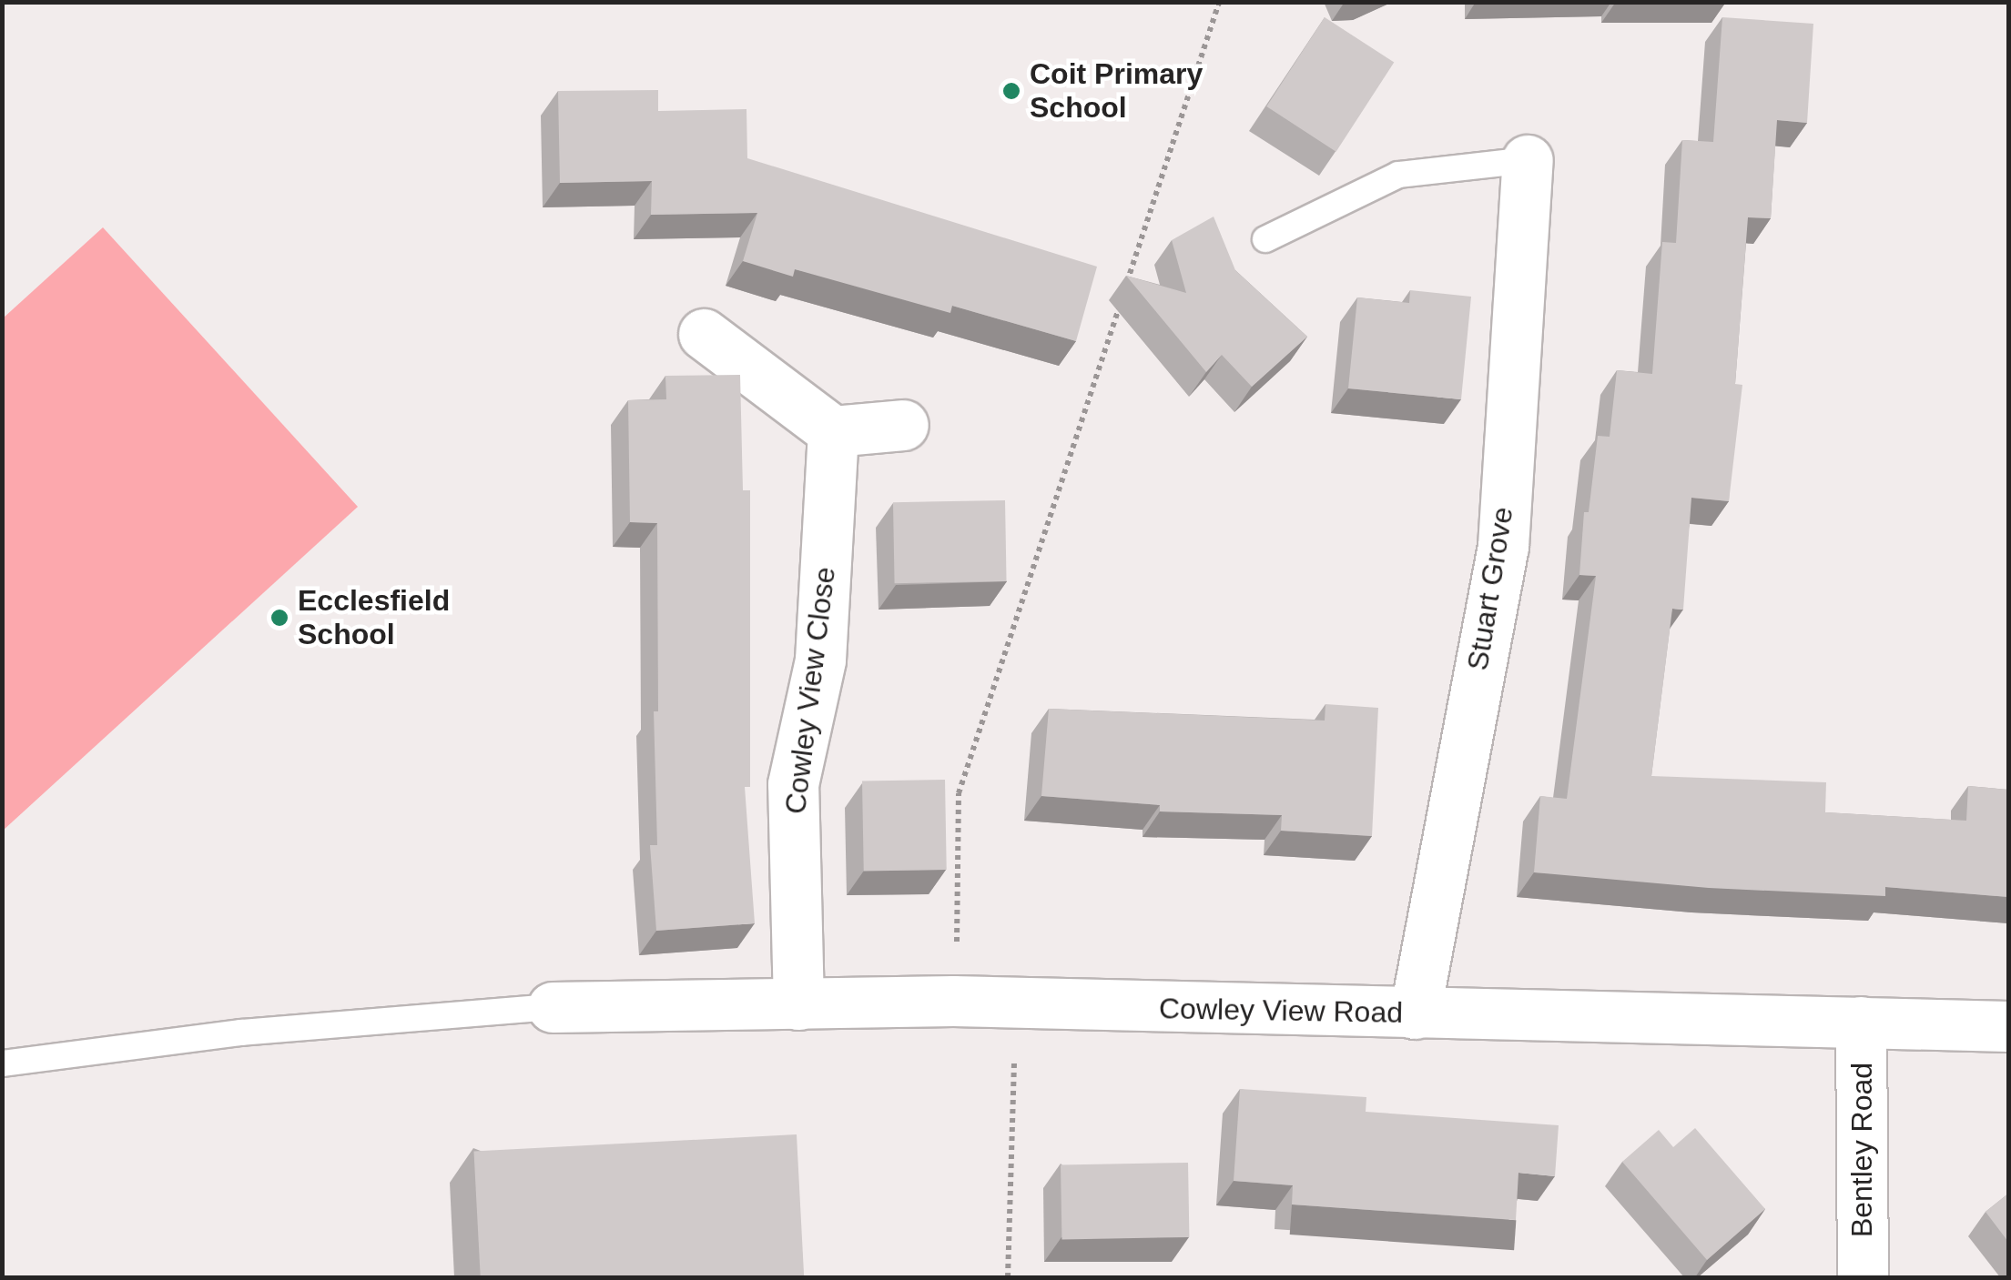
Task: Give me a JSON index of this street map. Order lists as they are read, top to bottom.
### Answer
{
  "streets": {
    "street": [
      "Stuart Grove",
      "Cowley View Close",
      "Cowley View Road",
      "Bentley Road"
    ]
  },
  "crossings": [
    ["Stuart Grove", "Cowley View Road"],
    ["Cowley View Close", "Cowley View Road"],
    ["Cowley View Road", "Bentley Road"]
  ],
  "places": ["Coit Primary School", "Ecclesfield School"]
}
